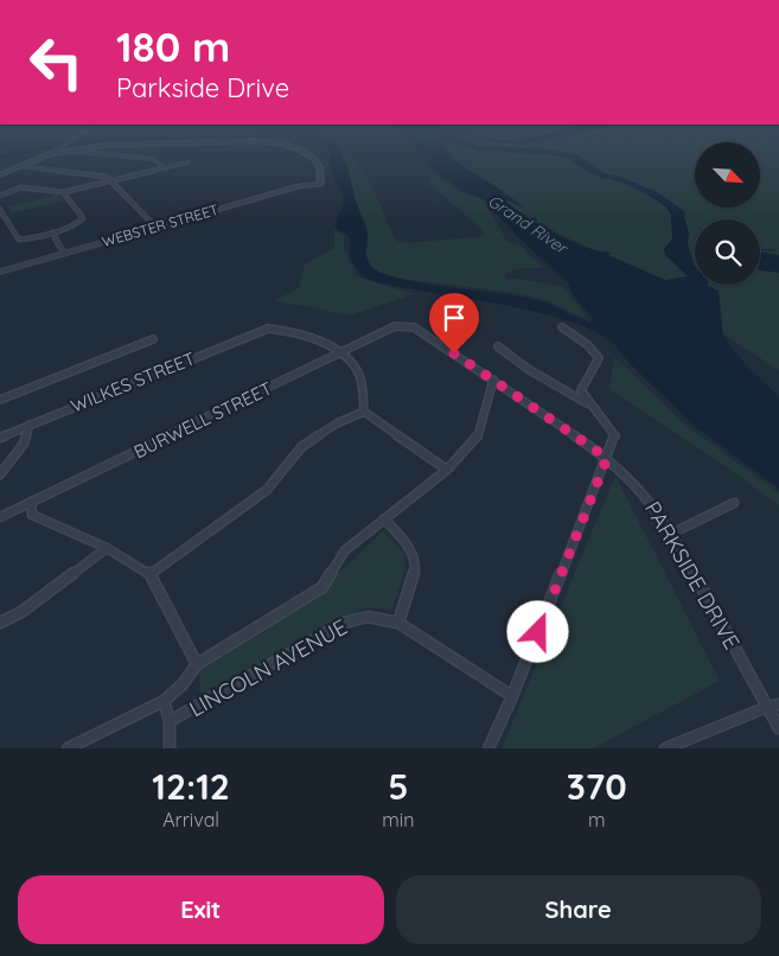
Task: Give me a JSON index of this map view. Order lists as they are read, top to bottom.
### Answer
{
  "streets": {
    "street": [
      "WEBSTER STREET",
      "WILKES STREET",
      "BURWELL STREET",
      "PARKSIDE DRIVE",
      "LINCOLN AVENUE"
    ]
  },
  "crossings": [
    ["WILKES STREET", "BURWELL STREET"],
    ["BURWELL STREET", "PARKSIDE DRIVE"],
    ["PARKSIDE DRIVE", "LINCOLN AVENUE"]
  ],
  "water": ["Grand River"],
  "north": "bottom right",
  "page": {
    "turn": ["180 m", "Parkside Drive"],
    "eta": [
      "12:12",
      "Arrival",
      "5",
      "min",
      "370",
      "m"
    ],
    "buttons": ["Exit", "Share"]
  }
}
